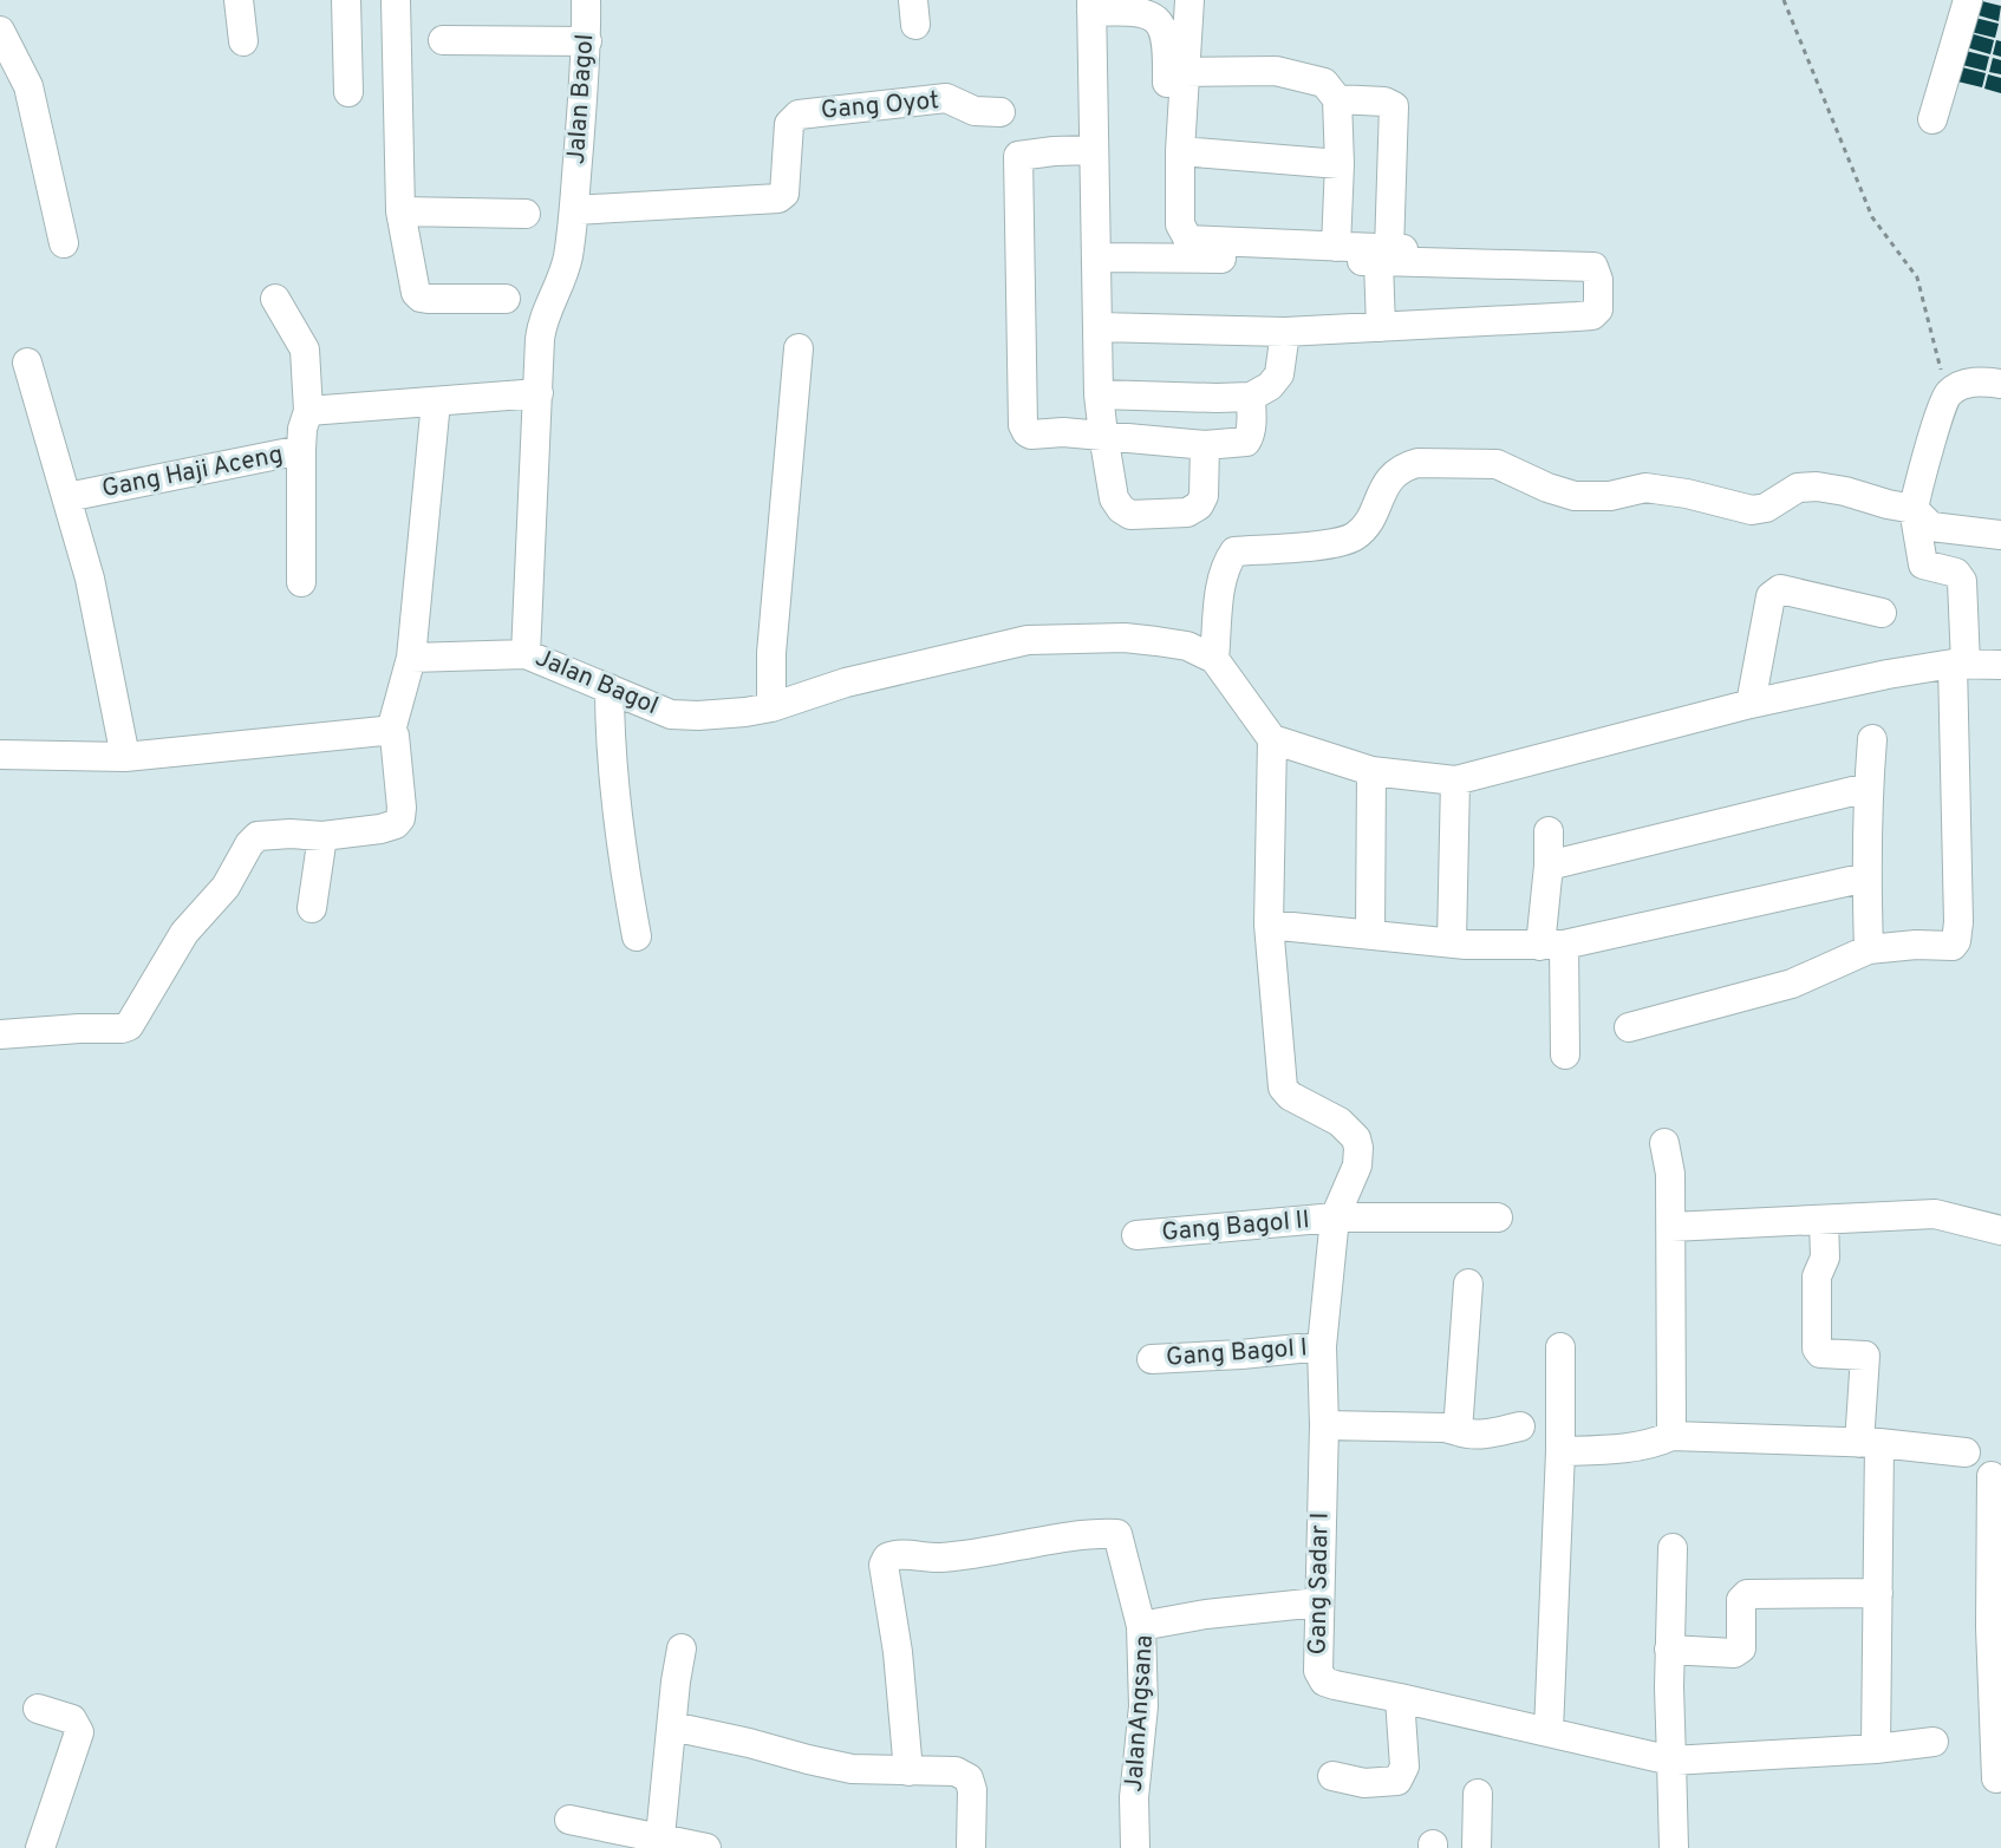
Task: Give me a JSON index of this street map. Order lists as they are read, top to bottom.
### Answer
{
  "streets": {
    "street": [
      "Jalan Bagol",
      "Gang Oyot",
      "Gang Haji Aceng",
      "Gang Bagol II",
      "Gang Bagol I",
      "Gang Sadar I",
      "JalanAngsana"
    ]
  },
  "crossings": [
    ["Jalan Bagol", "Gang Oyot"],
    ["Gang Bagol II", "Gang Sadar I"],
    ["Gang Bagol I", "Gang Sadar I"],
    ["Gang Sadar I", "JalanAngsana"]
  ]
}
